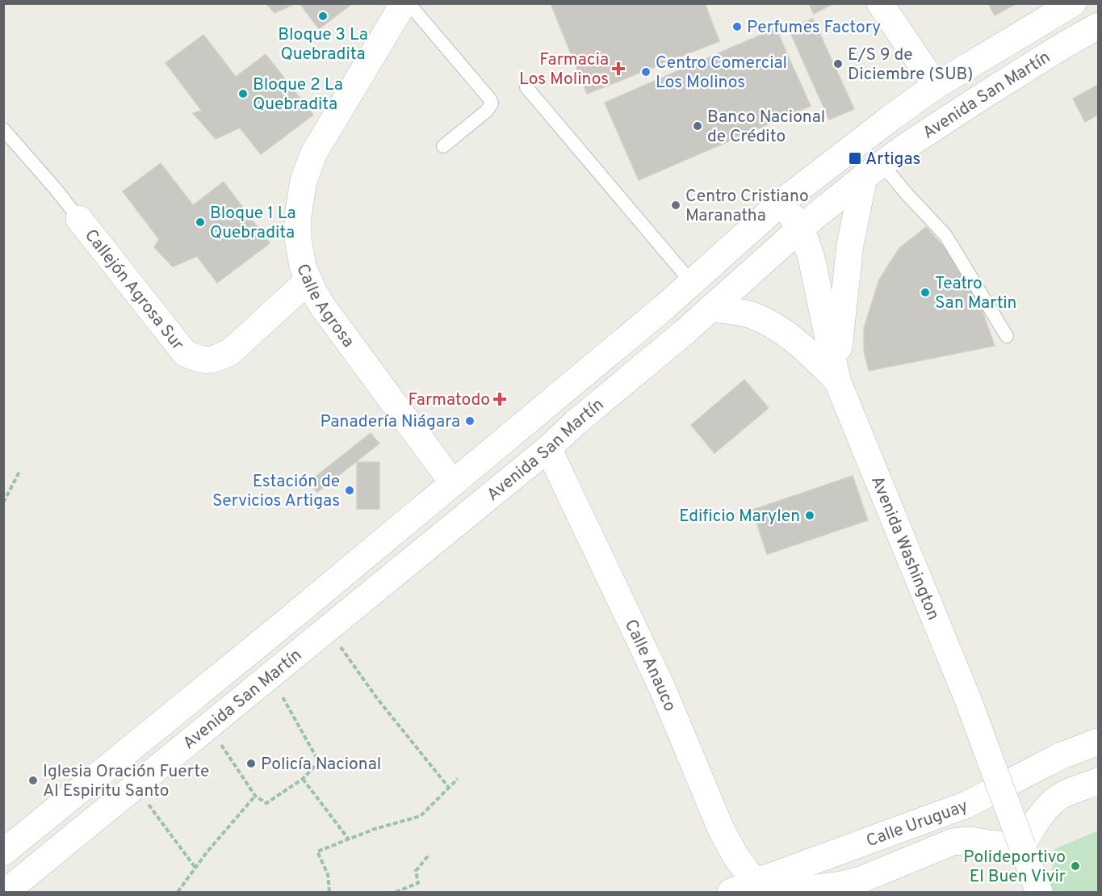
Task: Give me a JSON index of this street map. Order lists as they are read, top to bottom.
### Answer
{
  "streets": {
    "main road": [
      "Avenida San Martín",
      "Callejón Agrosa Sur",
      "Calle Agrosa",
      "Avenida Washington",
      "Calle Anauco",
      "Calle Uruguay"
    ]
  },
  "crossings": [
    ["Avenida San Martín", "Calle Agrosa"],
    ["Avenida San Martín", "Avenida Washington"],
    ["Avenida San Martín", "Calle Anauco"],
    ["Callejón Agrosa Sur", "Calle Agrosa"],
    ["Calle Anauco", "Calle Uruguay"]
  ],
  "places": {
    "other": [
      "Bloque 3 La Quebradita",
      "Perfumes Factory",
      "E/S 9 de Diciembre (SUB)",
      "Centro Comercial Los Molinos",
      "Bloque 2 La Quebradita",
      "Banco Nacional de Crédito",
      "Centro Cristiano Maranatha",
      "Bloque 1 La Quebradita",
      "Teatro San Martin",
      "Panadería Niágara",
      "Estación de Servicios Artigas",
      "Edificio Marylen",
      "Policía Nacional",
      "Iglesia Oración Fuerte Al Espiritu Santo",
      "Polideportivo El Buen Vivir"
    ],
    "health": ["Farmacia Los Molinos", "Farmatodo"],
    "transit": ["Artigas"]
  }
}
